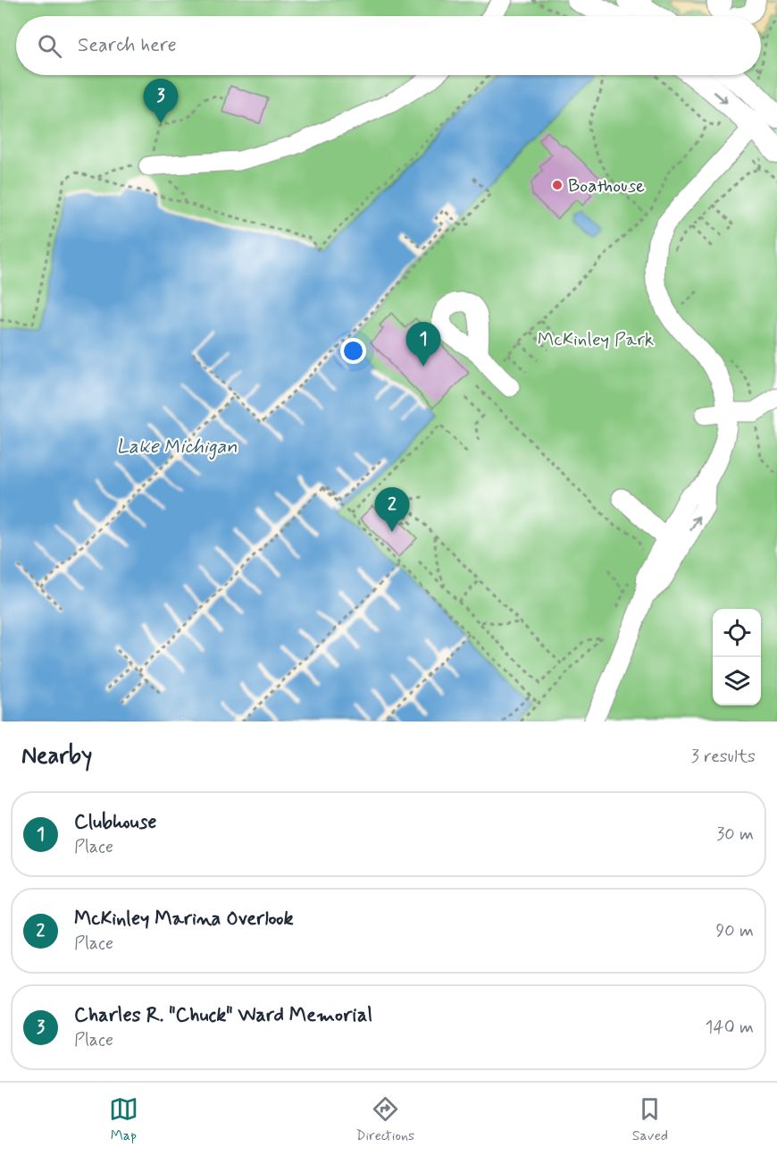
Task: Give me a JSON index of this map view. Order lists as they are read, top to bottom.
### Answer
{
  "water": ["Lake Michigan"],
  "parks": ["McKinley Park"],
  "places": ["Boathouse"],
  "page": {
    "search": "Search here",
    "pins": ["3", "1", "2"],
    "heading": ["Nearby", "3 results"],
    "list": [
      {
        "mark": "1",
        "name": "Clubhouse",
        "note": "Place",
        "value": "30 m"
      },
      {
        "mark": "2",
        "name": "McKinley Marina Overlook",
        "note": "Place",
        "value": "90 m"
      },
      {
        "mark": "3",
        "name": "Charles R. \"Chuck\" Ward Memorial",
        "note": "Place",
        "value": "140 m"
      }
    ],
    "nav": ["Map", "Directions", "Saved"]
  }
}
